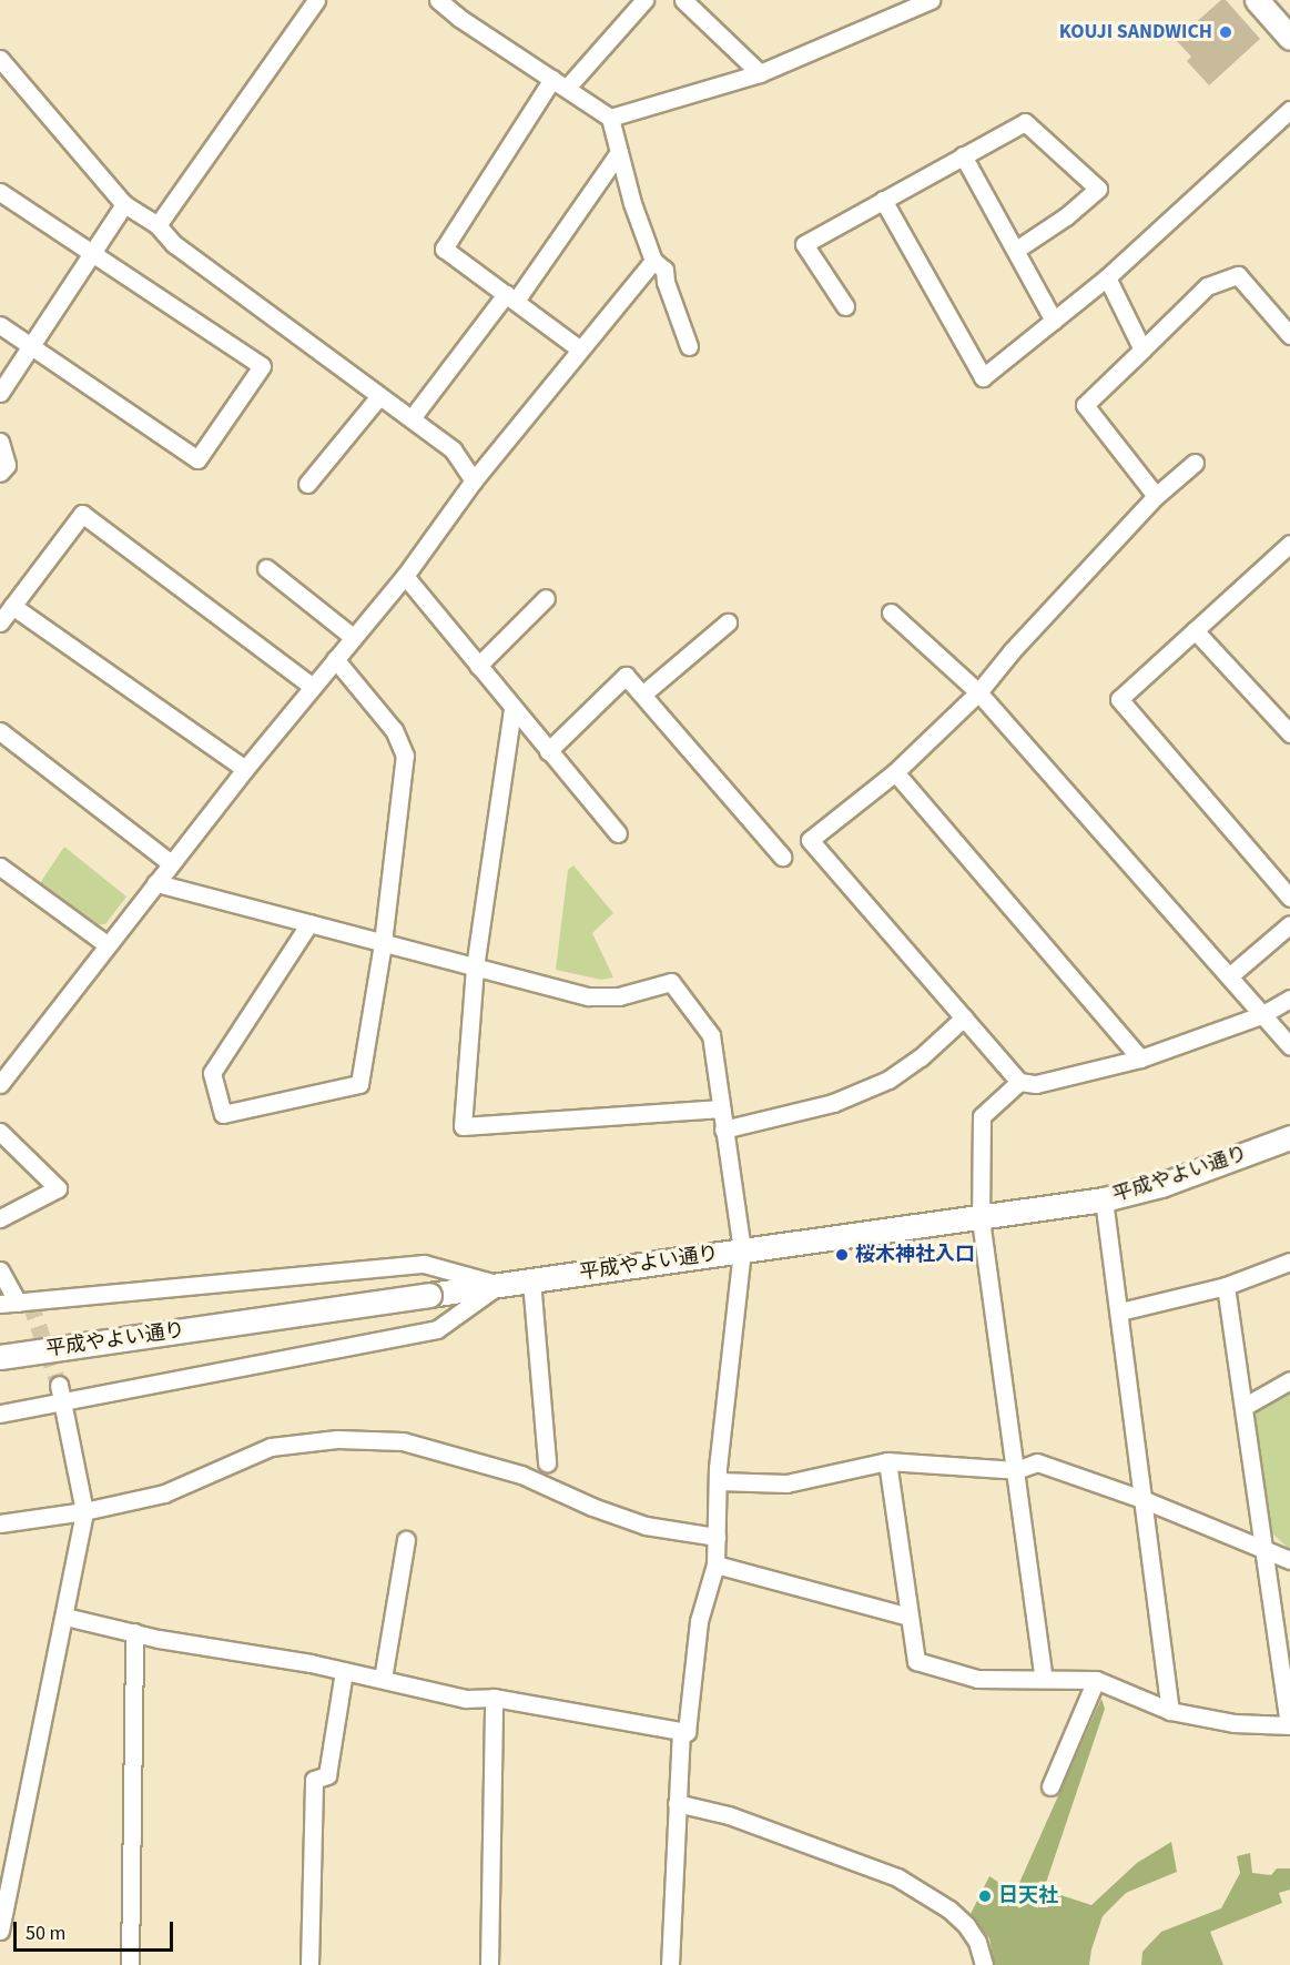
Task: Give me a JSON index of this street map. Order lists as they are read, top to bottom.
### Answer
{
  "streets": {
    "street": ["平成やよい通り"]
  },
  "places": ["KOUJI SANDWICH", "桜木神社入口", "日天社"],
  "scale_bar": "50 m"
}
